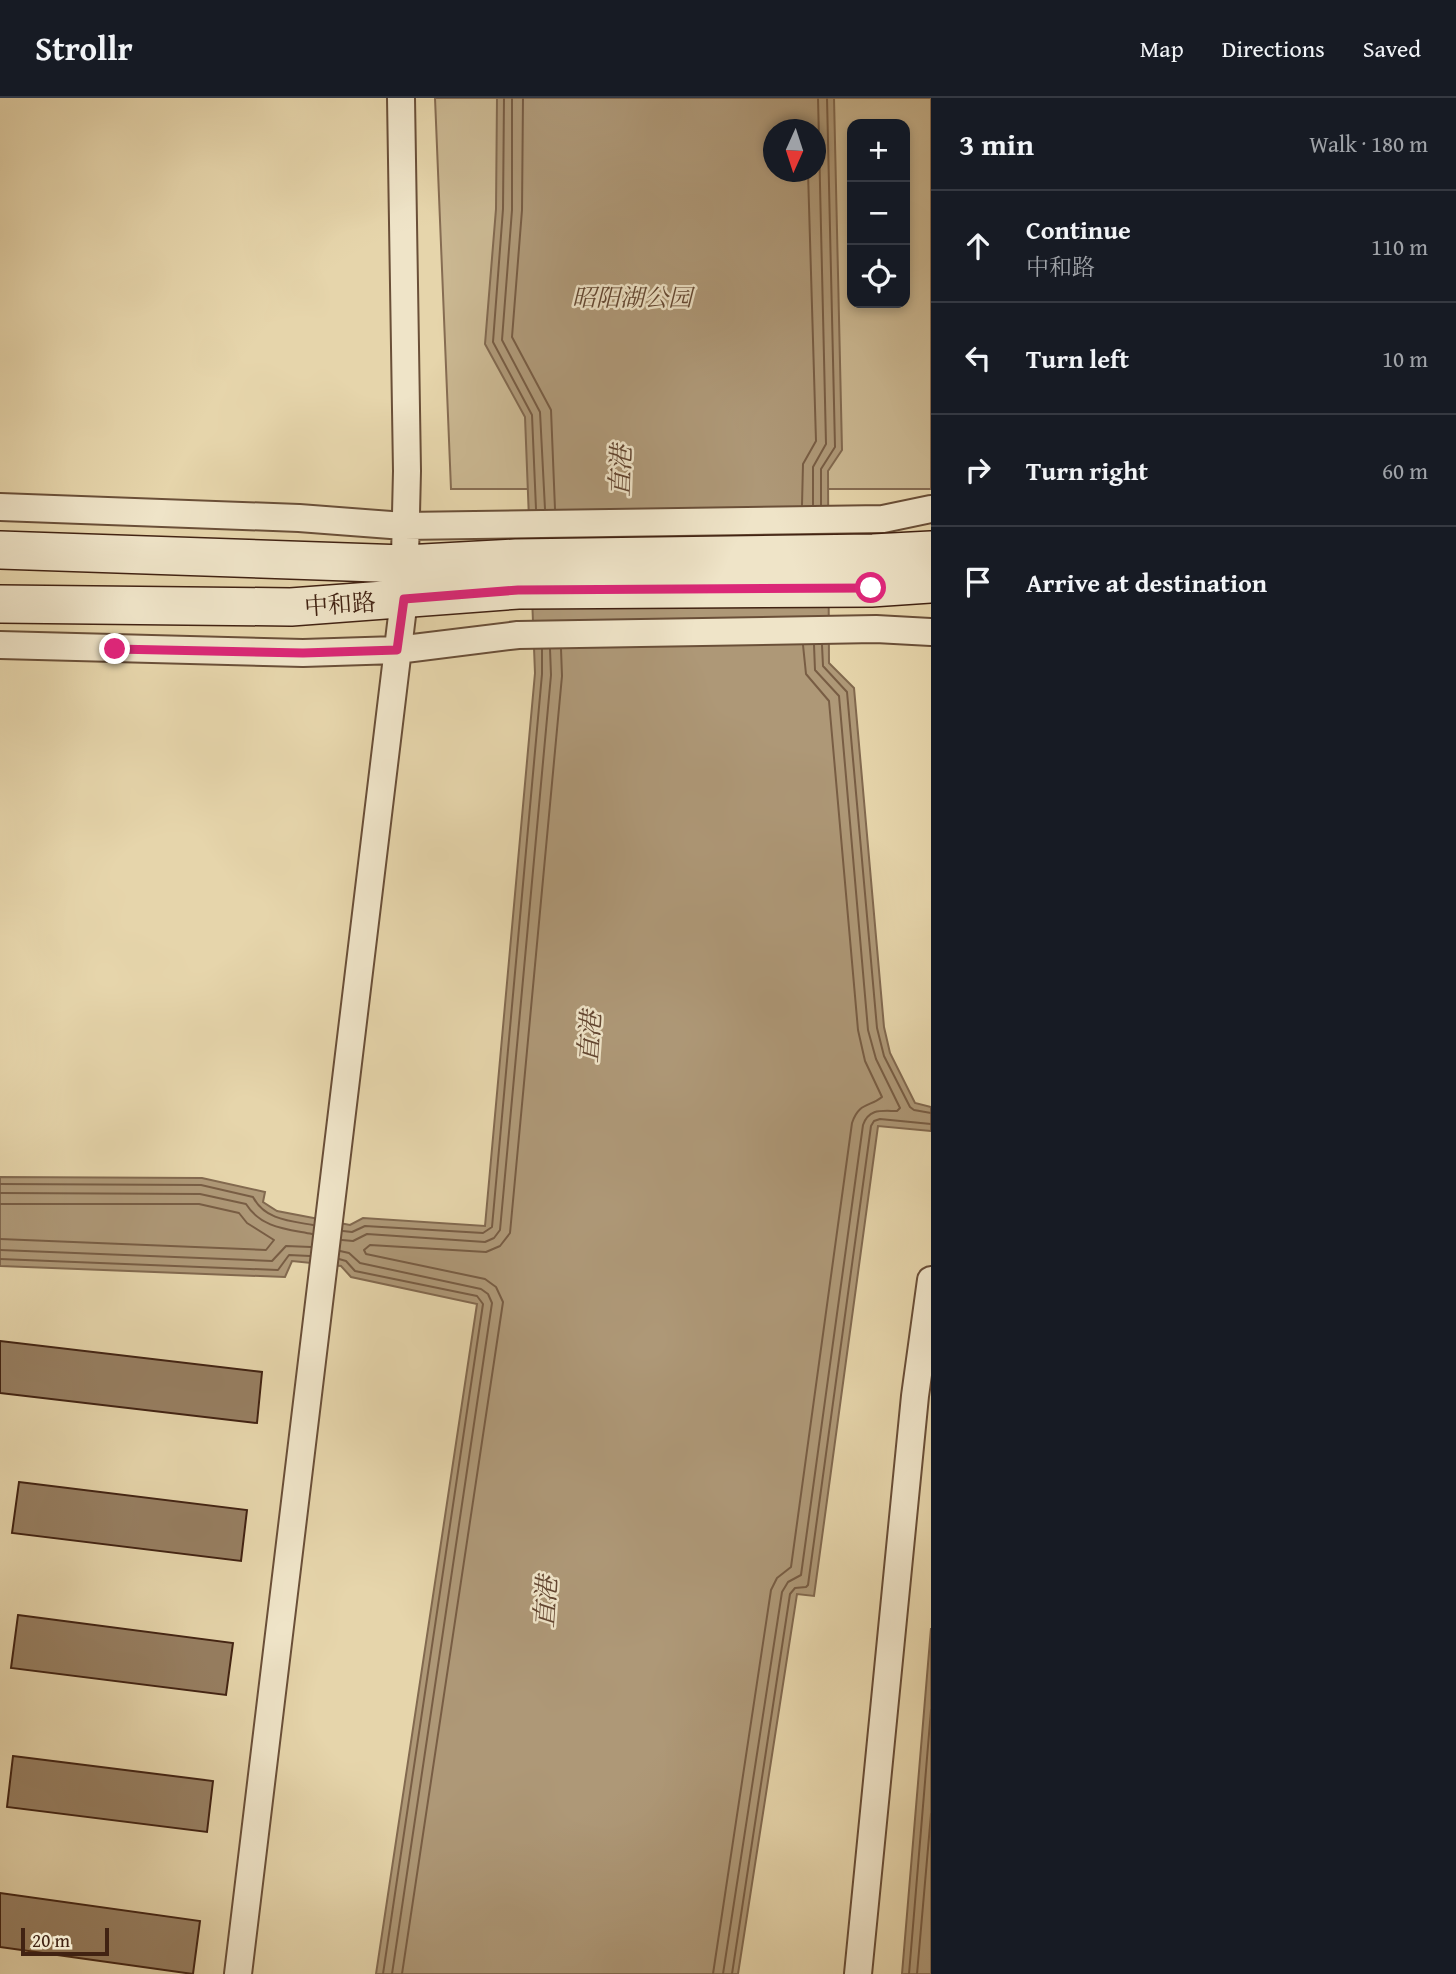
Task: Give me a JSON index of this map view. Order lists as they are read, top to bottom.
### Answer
{
  "streets": {
    "main road": ["中和路"]
  },
  "water": ["直港"],
  "parks": ["昭阳湖公园"],
  "scale_bar": "20 m",
  "north": "bottom",
  "page": {
    "header": "Strollr",
    "nav": ["Map", "Directions", "Saved"],
    "heading": ["3 min", "Walk · 180 m"],
    "map_buttons": ["+", "−"],
    "list": [
      ["Continue", "中和路", "110 m"],
      ["Turn left", "10 m"],
      ["Turn right", "60 m"],
      "Arrive at destination"
    ],
    "scale": "20 m"
  }
}
